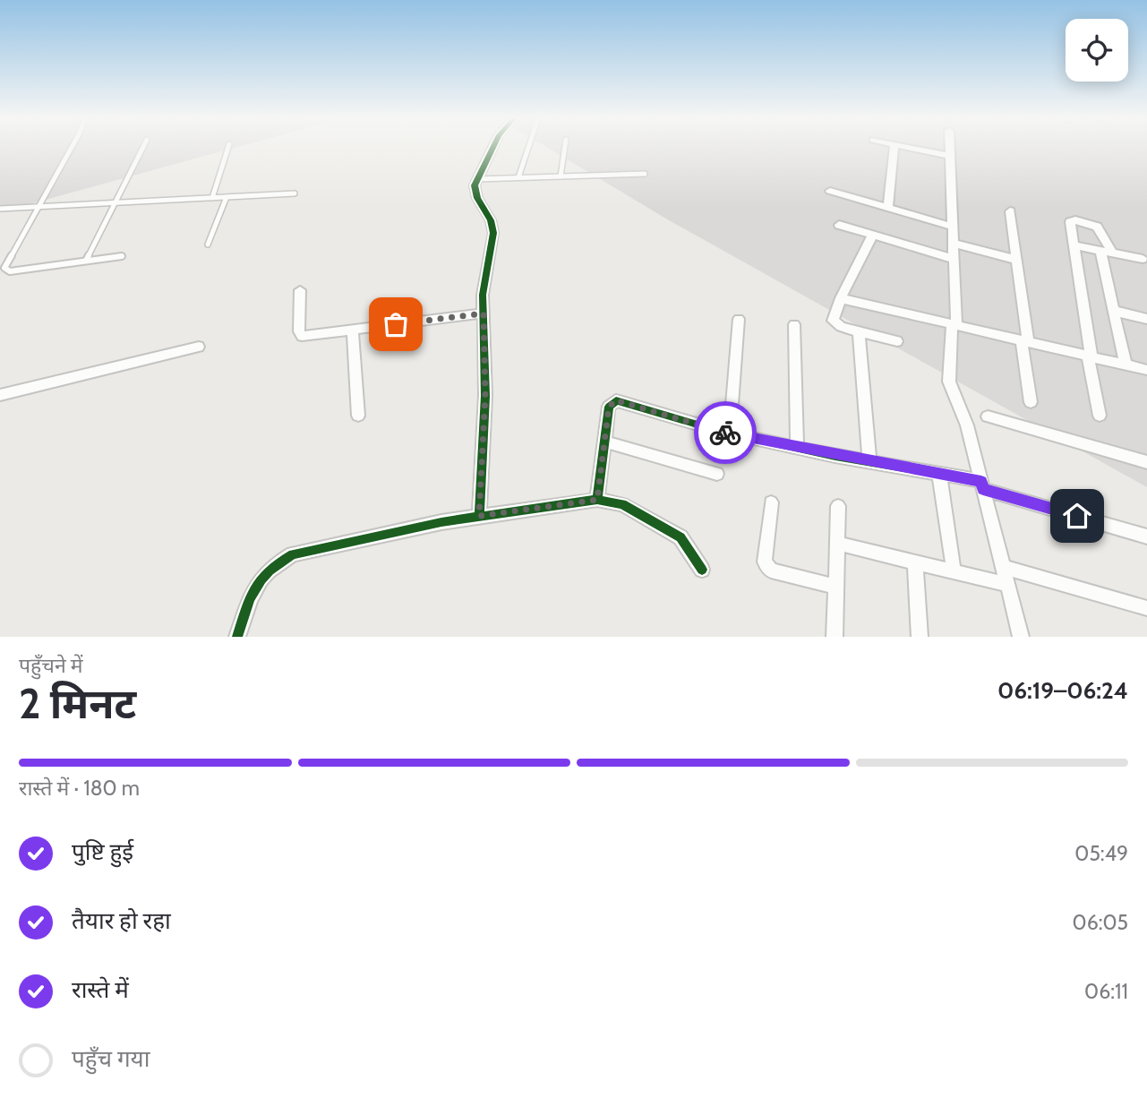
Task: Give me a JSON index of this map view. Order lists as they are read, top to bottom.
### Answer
{
  "page": {
    "heading": ["2 मिनट", "पहुँचने में", "06:19–06:24"],
    "bar": "रास्ते में · 180 m",
    "list": [
      ["पुष्टि हुई", "05:49"],
      ["तैयार हो रहा", "06:05"],
      ["रास्ते में", "06:11"],
      "पहुँच गया"
    ]
  }
}
